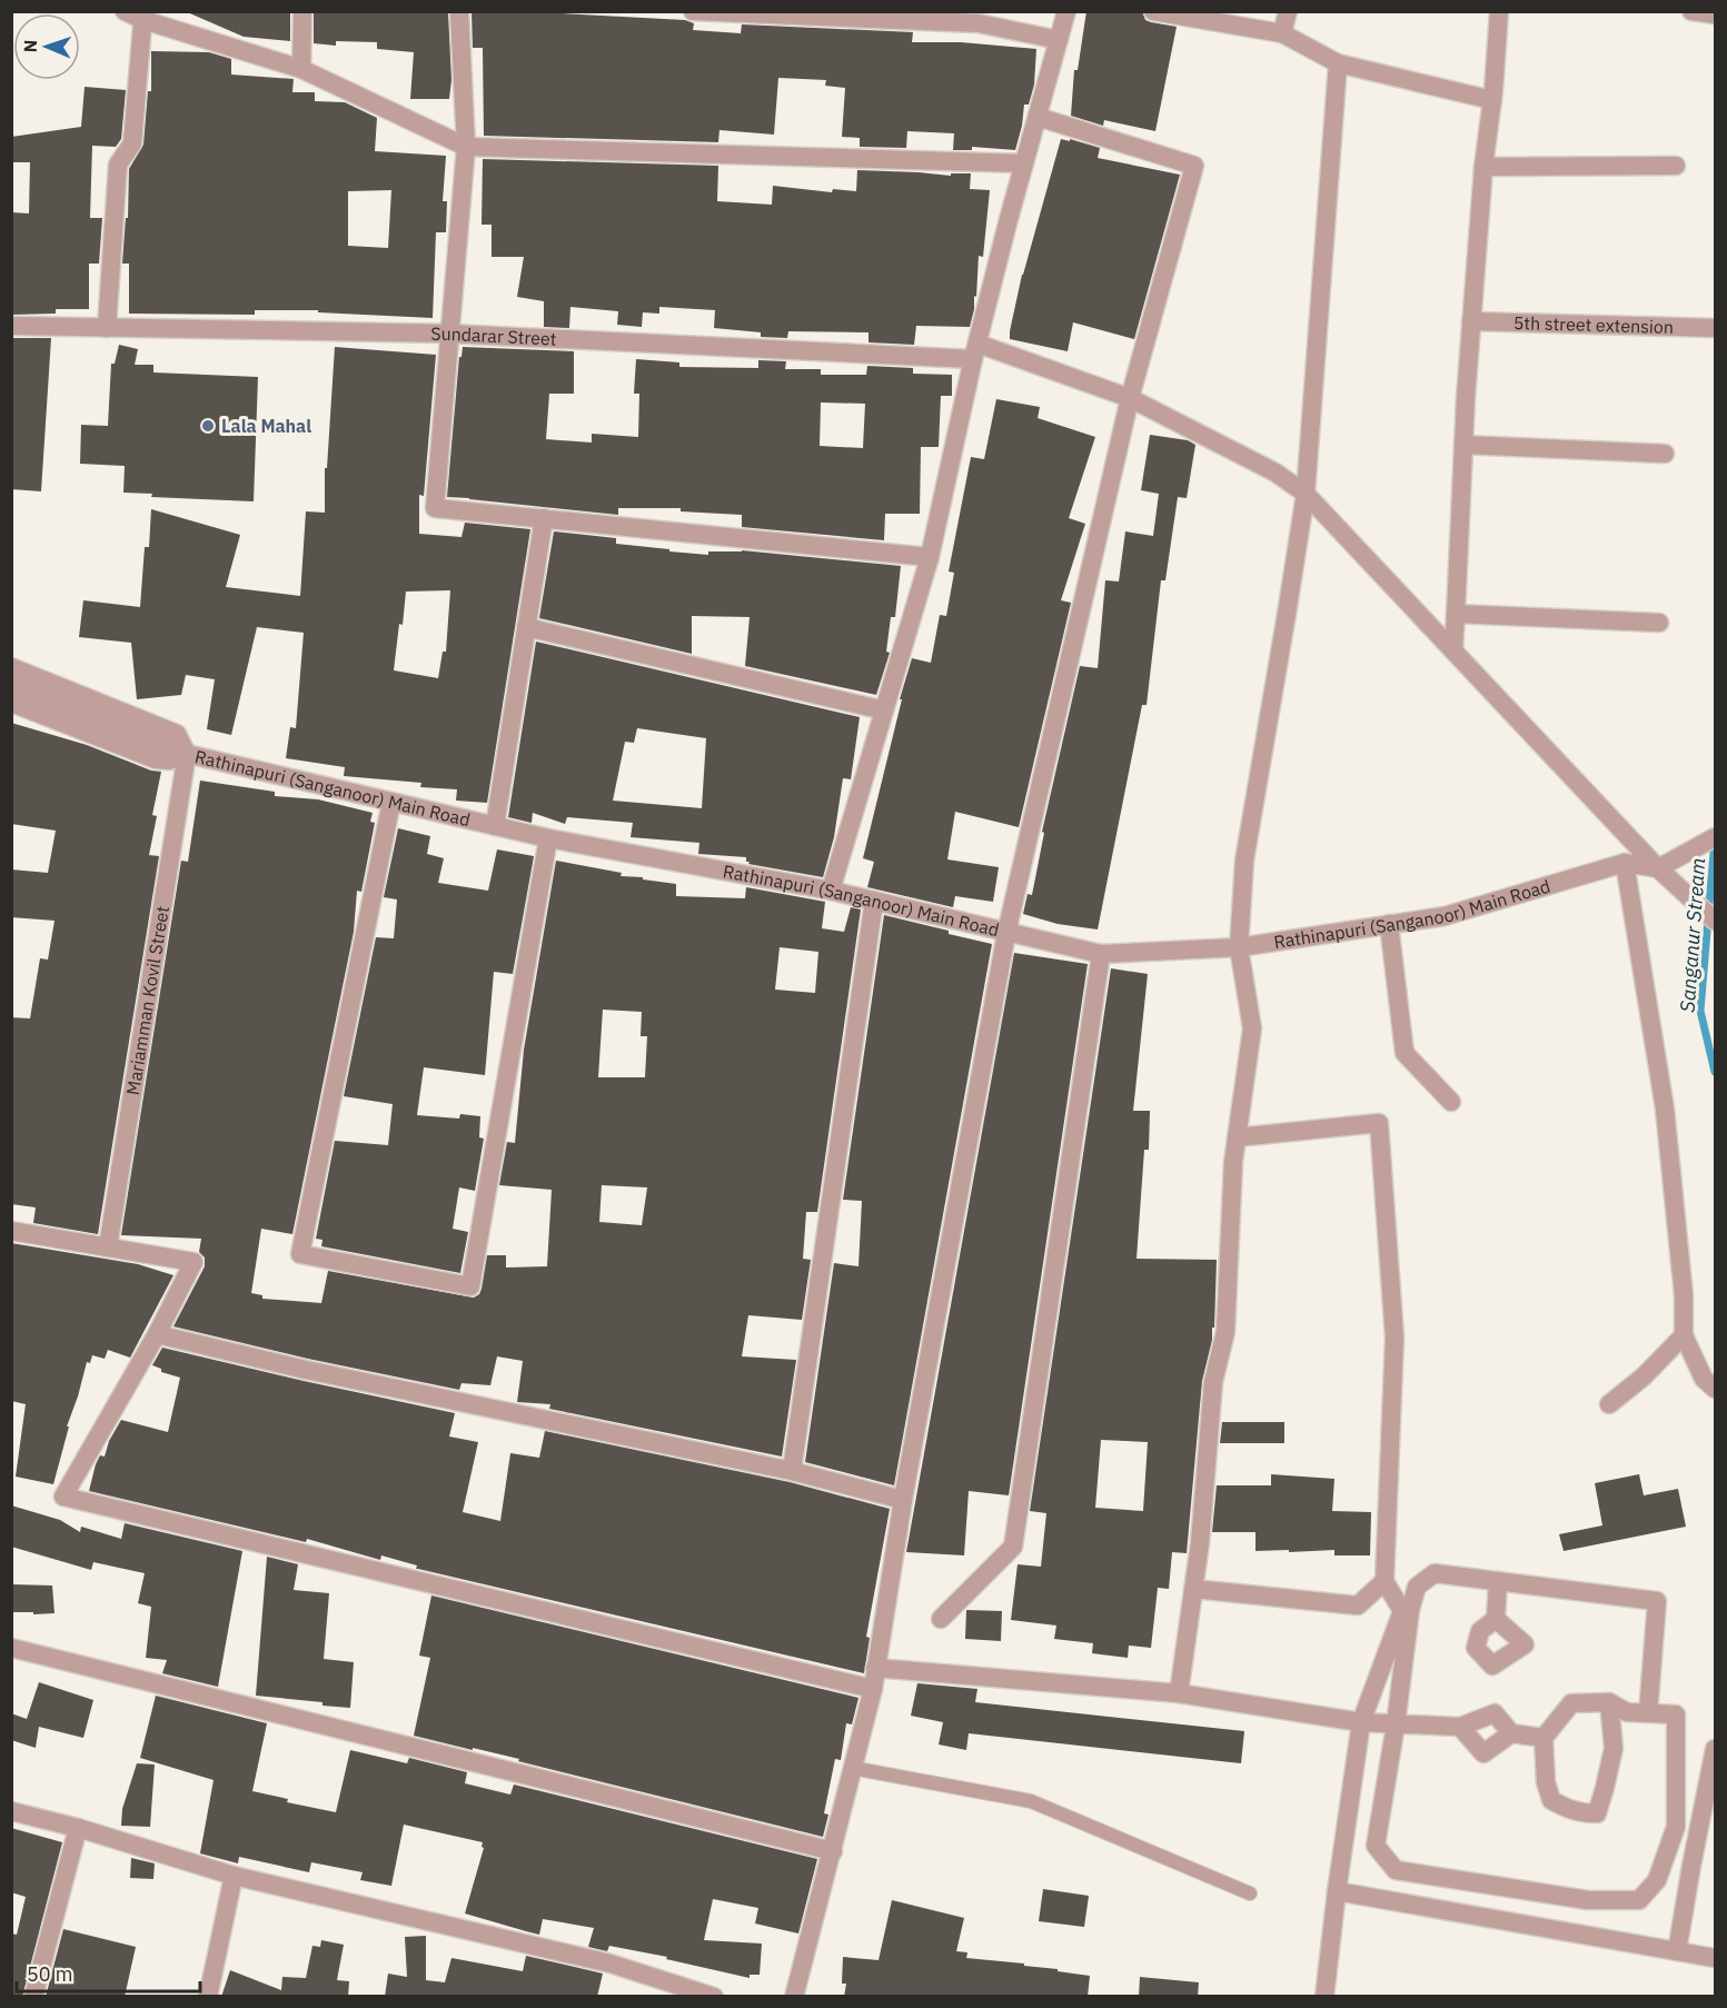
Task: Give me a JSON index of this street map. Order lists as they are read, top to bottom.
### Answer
{
  "streets": {
    "street": [
      "5th street extension",
      "Sundarar Street",
      "Rathinapuri (Sanganoor) Main Road",
      "Mariamman Kovil Street"
    ]
  },
  "crossings": [
    ["Sundarar Street", "Rathinapuri (Sanganoor) Main Road"],
    ["Rathinapuri (Sanganoor) Main Road", "Mariamman Kovil Street"]
  ],
  "water": ["Sanganur Stream"],
  "places": ["Lala Mahal"],
  "scale_bar": "50 m",
  "north": "left"
}
